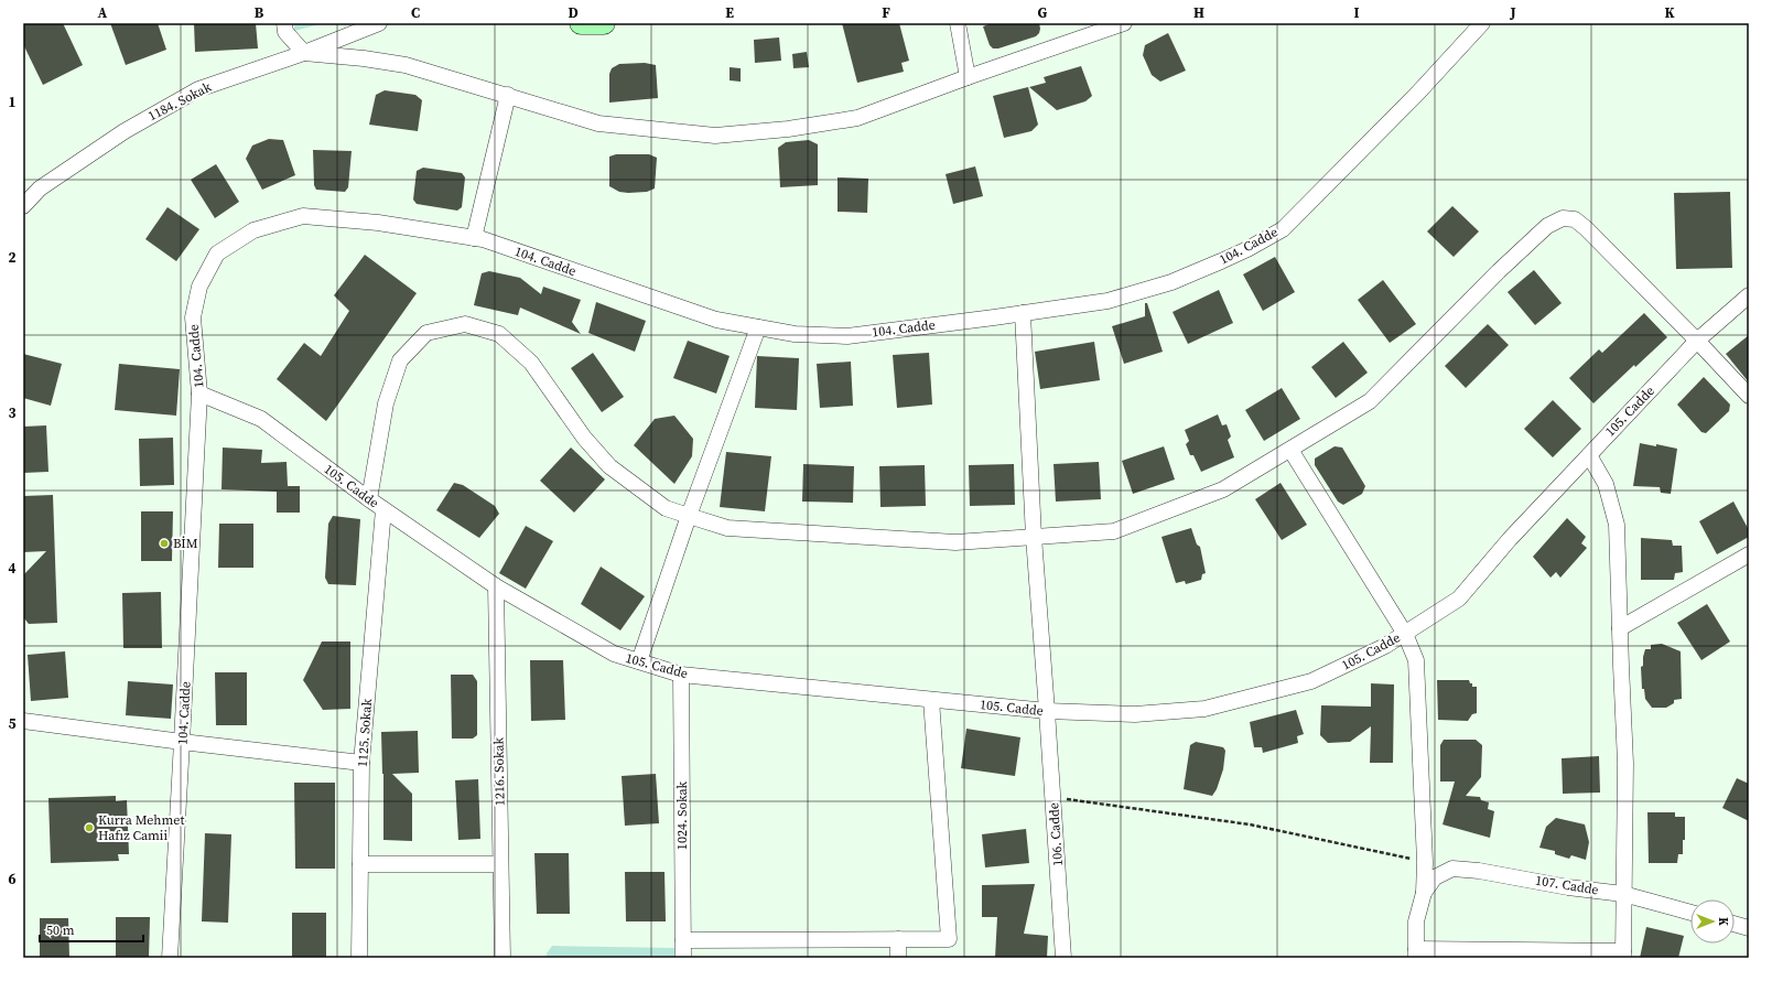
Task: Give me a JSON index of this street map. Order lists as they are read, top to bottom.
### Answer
{
  "streets": {
    "street": [
      "1184. Sokak",
      "104. Cadde",
      "105. Cadde",
      "1125. Sokak",
      "1216. Sokak",
      "1024. Sokak",
      "106. Cadde",
      "107. Cadde"
    ]
  },
  "crossings": [
    ["104. Cadde", "105. Cadde"],
    ["104. Cadde", "106. Cadde"],
    ["105. Cadde", "1125. Sokak"],
    ["105. Cadde", "1216. Sokak"],
    ["105. Cadde", "1024. Sokak"],
    ["105. Cadde", "106. Cadde"]
  ],
  "places": ["BİM", "Kurra Mehmet Hafız Camii"],
  "scale_bar": "50 m",
  "north": "right",
  "grid": {
    "columns": [
      "A",
      "B",
      "C",
      "D",
      "E",
      "F",
      "G",
      "H",
      "I",
      "J",
      "K"
    ],
    "rows": [
      "1",
      "2",
      "3",
      "4",
      "5",
      "6"
    ]
  }
}
